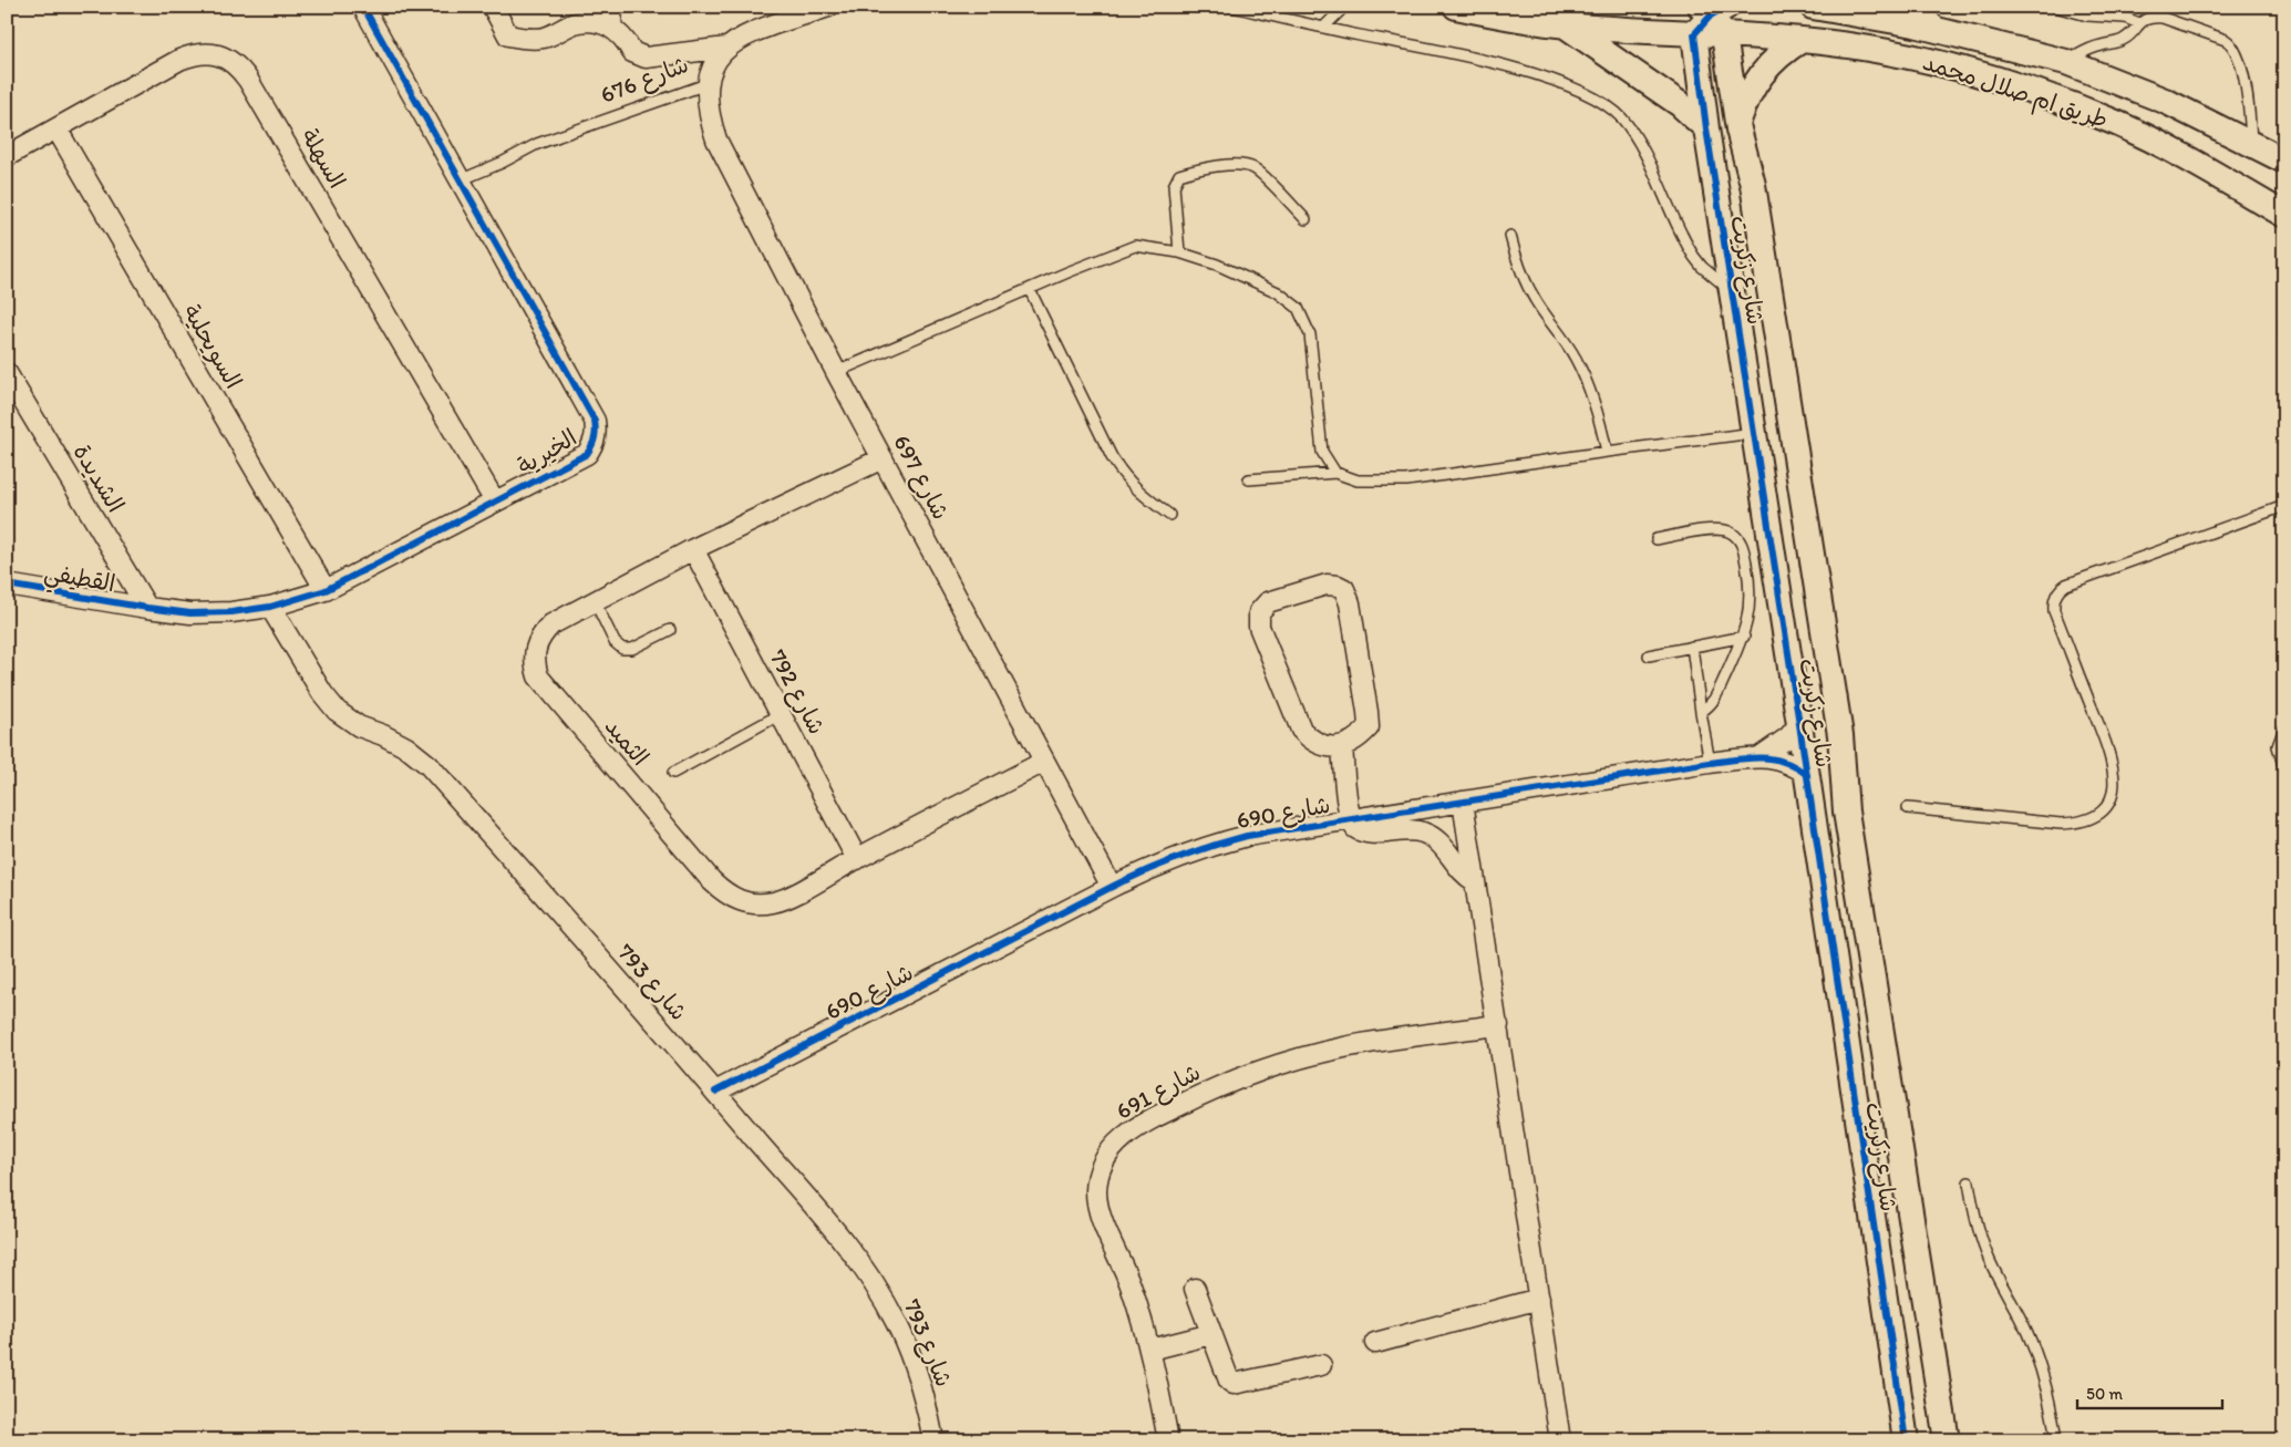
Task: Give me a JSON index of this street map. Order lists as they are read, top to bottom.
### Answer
{
  "streets": {
    "street": [
      "شارع 676",
      "طريق ام صلال محمد",
      "السهلة",
      "شارع زكريت",
      "السويحلية",
      "الخيرية",
      "شارع 697",
      "الشديدة",
      "القطيفي",
      "شارع 792",
      "الثميد",
      "شارع 690",
      "شارع 793",
      "شارع 691"
    ]
  },
  "crossings": [
    ["شارع 676", "الخيرية"],
    ["شارع 676", "شارع 697"],
    ["طريق ام صلال محمد", "شارع زكريت"],
    ["السهلة", "السويحلية"],
    ["السهلة", "الخيرية"],
    ["شارع زكريت", "شارع 690"],
    ["السويحلية", "الخيرية"],
    ["الخيرية", "الشديدة"],
    ["الخيرية", "القطيفي"],
    ["الخيرية", "شارع 793"],
    ["شارع 697", "الثميد"],
    ["شارع 697", "شارع 690"],
    ["الشديدة", "القطيفي"],
    ["شارع 792", "الثميد"],
    ["شارع 690", "شارع 793"]
  ],
  "scale_bar": "50 m"
}
